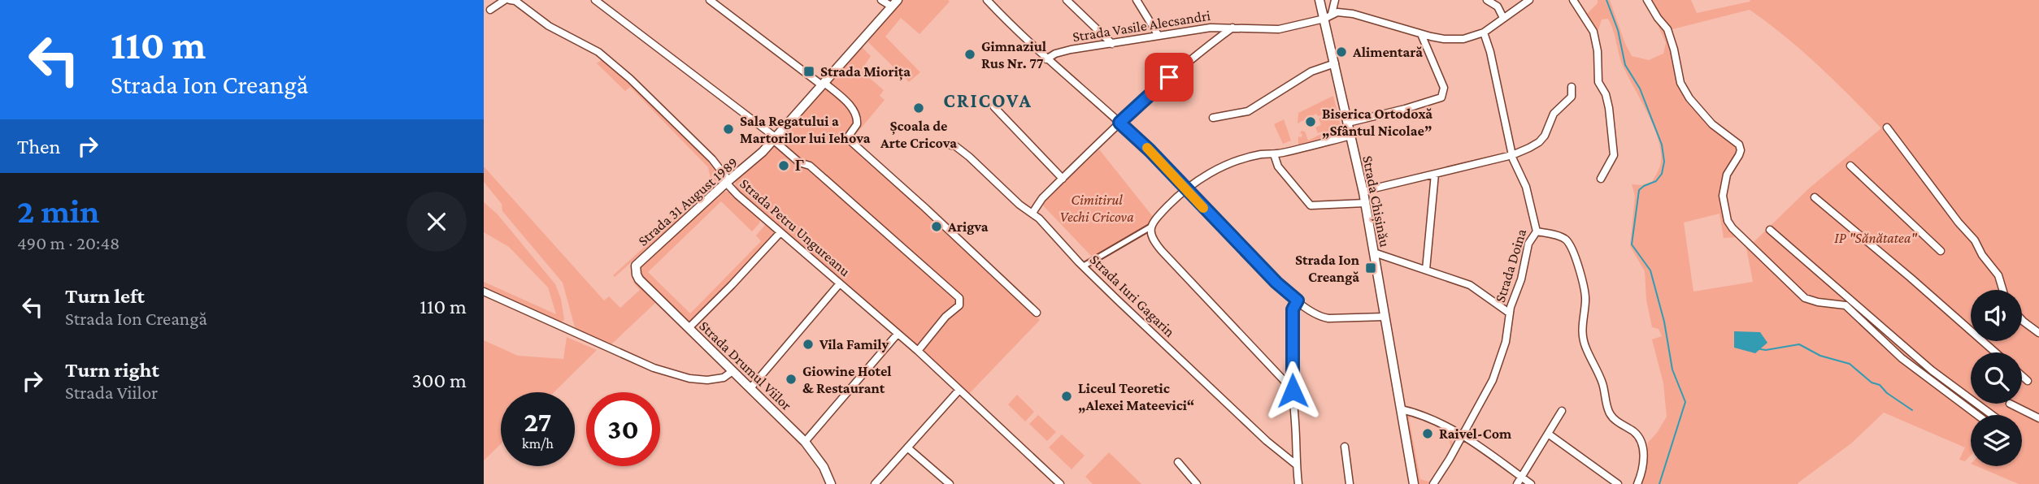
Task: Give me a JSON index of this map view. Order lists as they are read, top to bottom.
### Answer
{
  "streets": {
    "street": [
      "Strada Vasile Alecsandri",
      "Strada 31 August 1989",
      "Strada Chișinău",
      "Strada Petru Ungureanu",
      "Strada Doina",
      "Strada Iuri Gagarin",
      "Strada Drumul Viilor"
    ]
  },
  "crossings": [
    ["Strada Vasile Alecsandri", "Strada Chișinău"],
    ["Strada Vasile Alecsandri", "Strada Doina"],
    ["Strada 31 August 1989", "Strada Petru Ungureanu"],
    ["Strada 31 August 1989", "Strada Drumul Viilor"]
  ],
  "districts": ["CRICOVA"],
  "parks": ["Cimitirul Vechi Cricova", "IP \"Sănătatea\""],
  "places": {
    "other": [
      "Alimentară",
      "Gimnaziul Rus Nr. 77",
      "Școala de Arte Cricova",
      "Biserica Ortodoxă „Sfântul Nicolae”",
      "Sala Regatului a Martorilor lui Iehova",
      "Г",
      "Arigva",
      "Vila Family",
      "Giowine Hotel & Restaurant",
      "Liceul Teoretic „Alexei Mateevici“",
      "Raivel-Com"
    ],
    "transit": ["Strada Miorița", "Strada Ion Creangă"]
  },
  "page": {
    "turn": ["110 m", "Strada Ion Creangă"],
    "then": "Then",
    "heading": ["2 min", "490 m · 20:48"],
    "list": [
      {
        "name": "Turn left",
        "note": "Strada Ion Creangă",
        "value": "110 m"
      },
      {
        "name": "Turn right",
        "note": "Strada Viilor",
        "value": "300 m"
      }
    ],
    "speed": "27 km/h",
    "limit": "30"
  }
}
